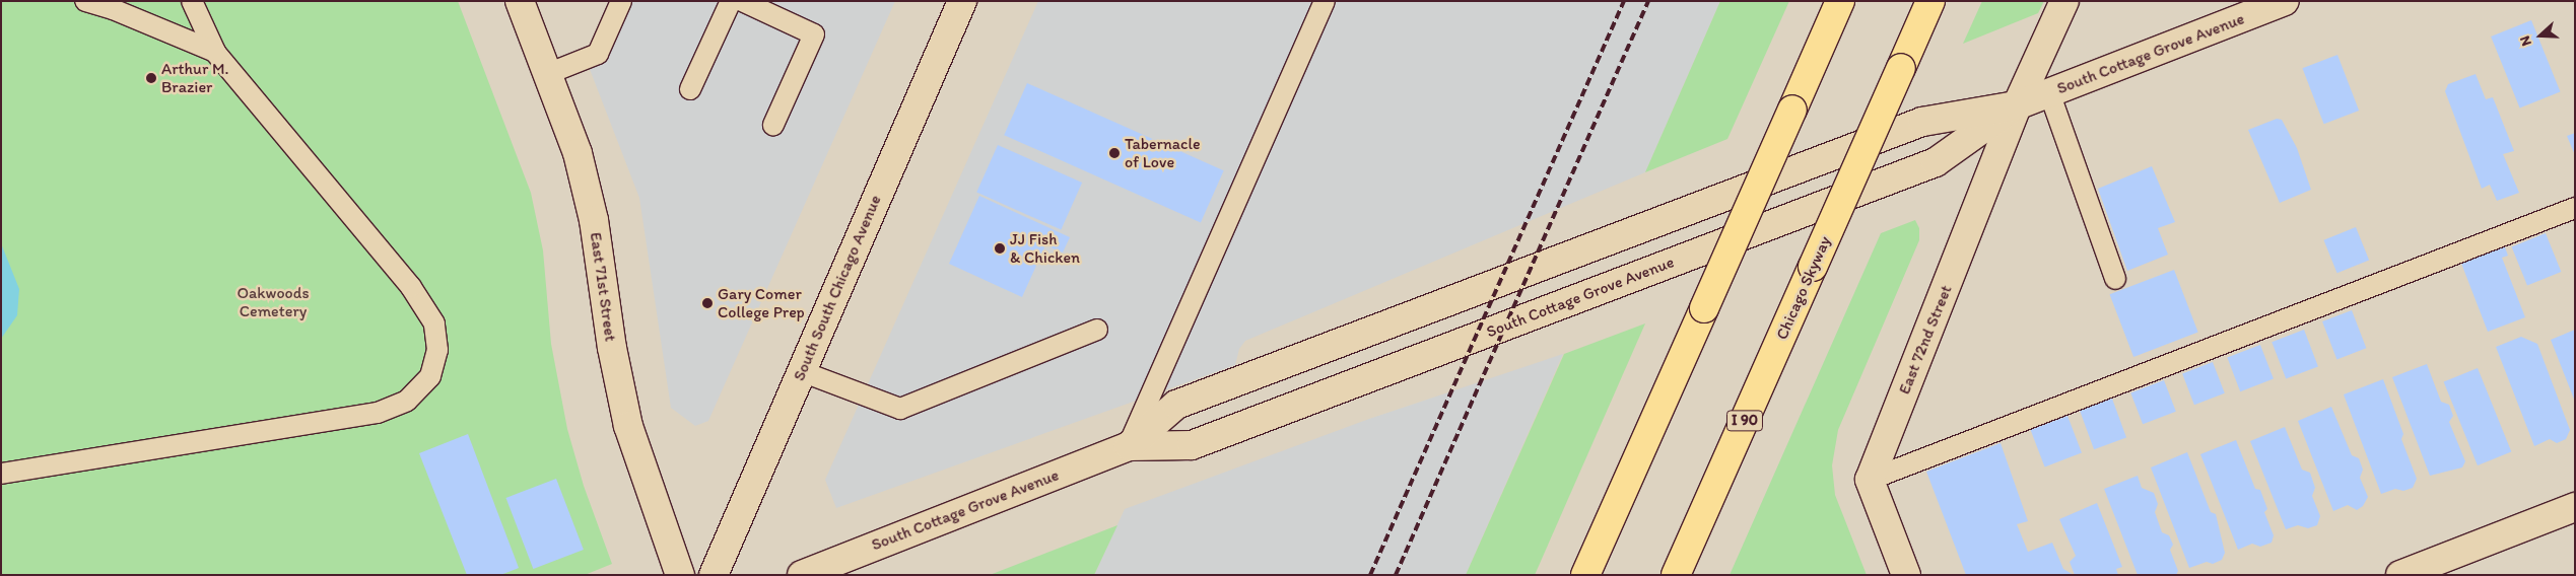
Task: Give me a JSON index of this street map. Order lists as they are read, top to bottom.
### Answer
{
  "streets": {
    "highway": ["Chicago Skyway", "I 90"],
    "main road": [
      "South Cottage Grove Avenue",
      "East 71st Street",
      "South South Chicago Avenue",
      "East 72nd Street"
    ]
  },
  "crossings": [
    ["South Cottage Grove Avenue", "East 72nd Street"]
  ],
  "parks": ["Oakwoods Cemetery"],
  "places": [
    "Arthur M. Brazier",
    "Tabernacle of Love",
    "JJ Fish & Chicken",
    "Gary Comer College Prep"
  ],
  "north": "left"
}
